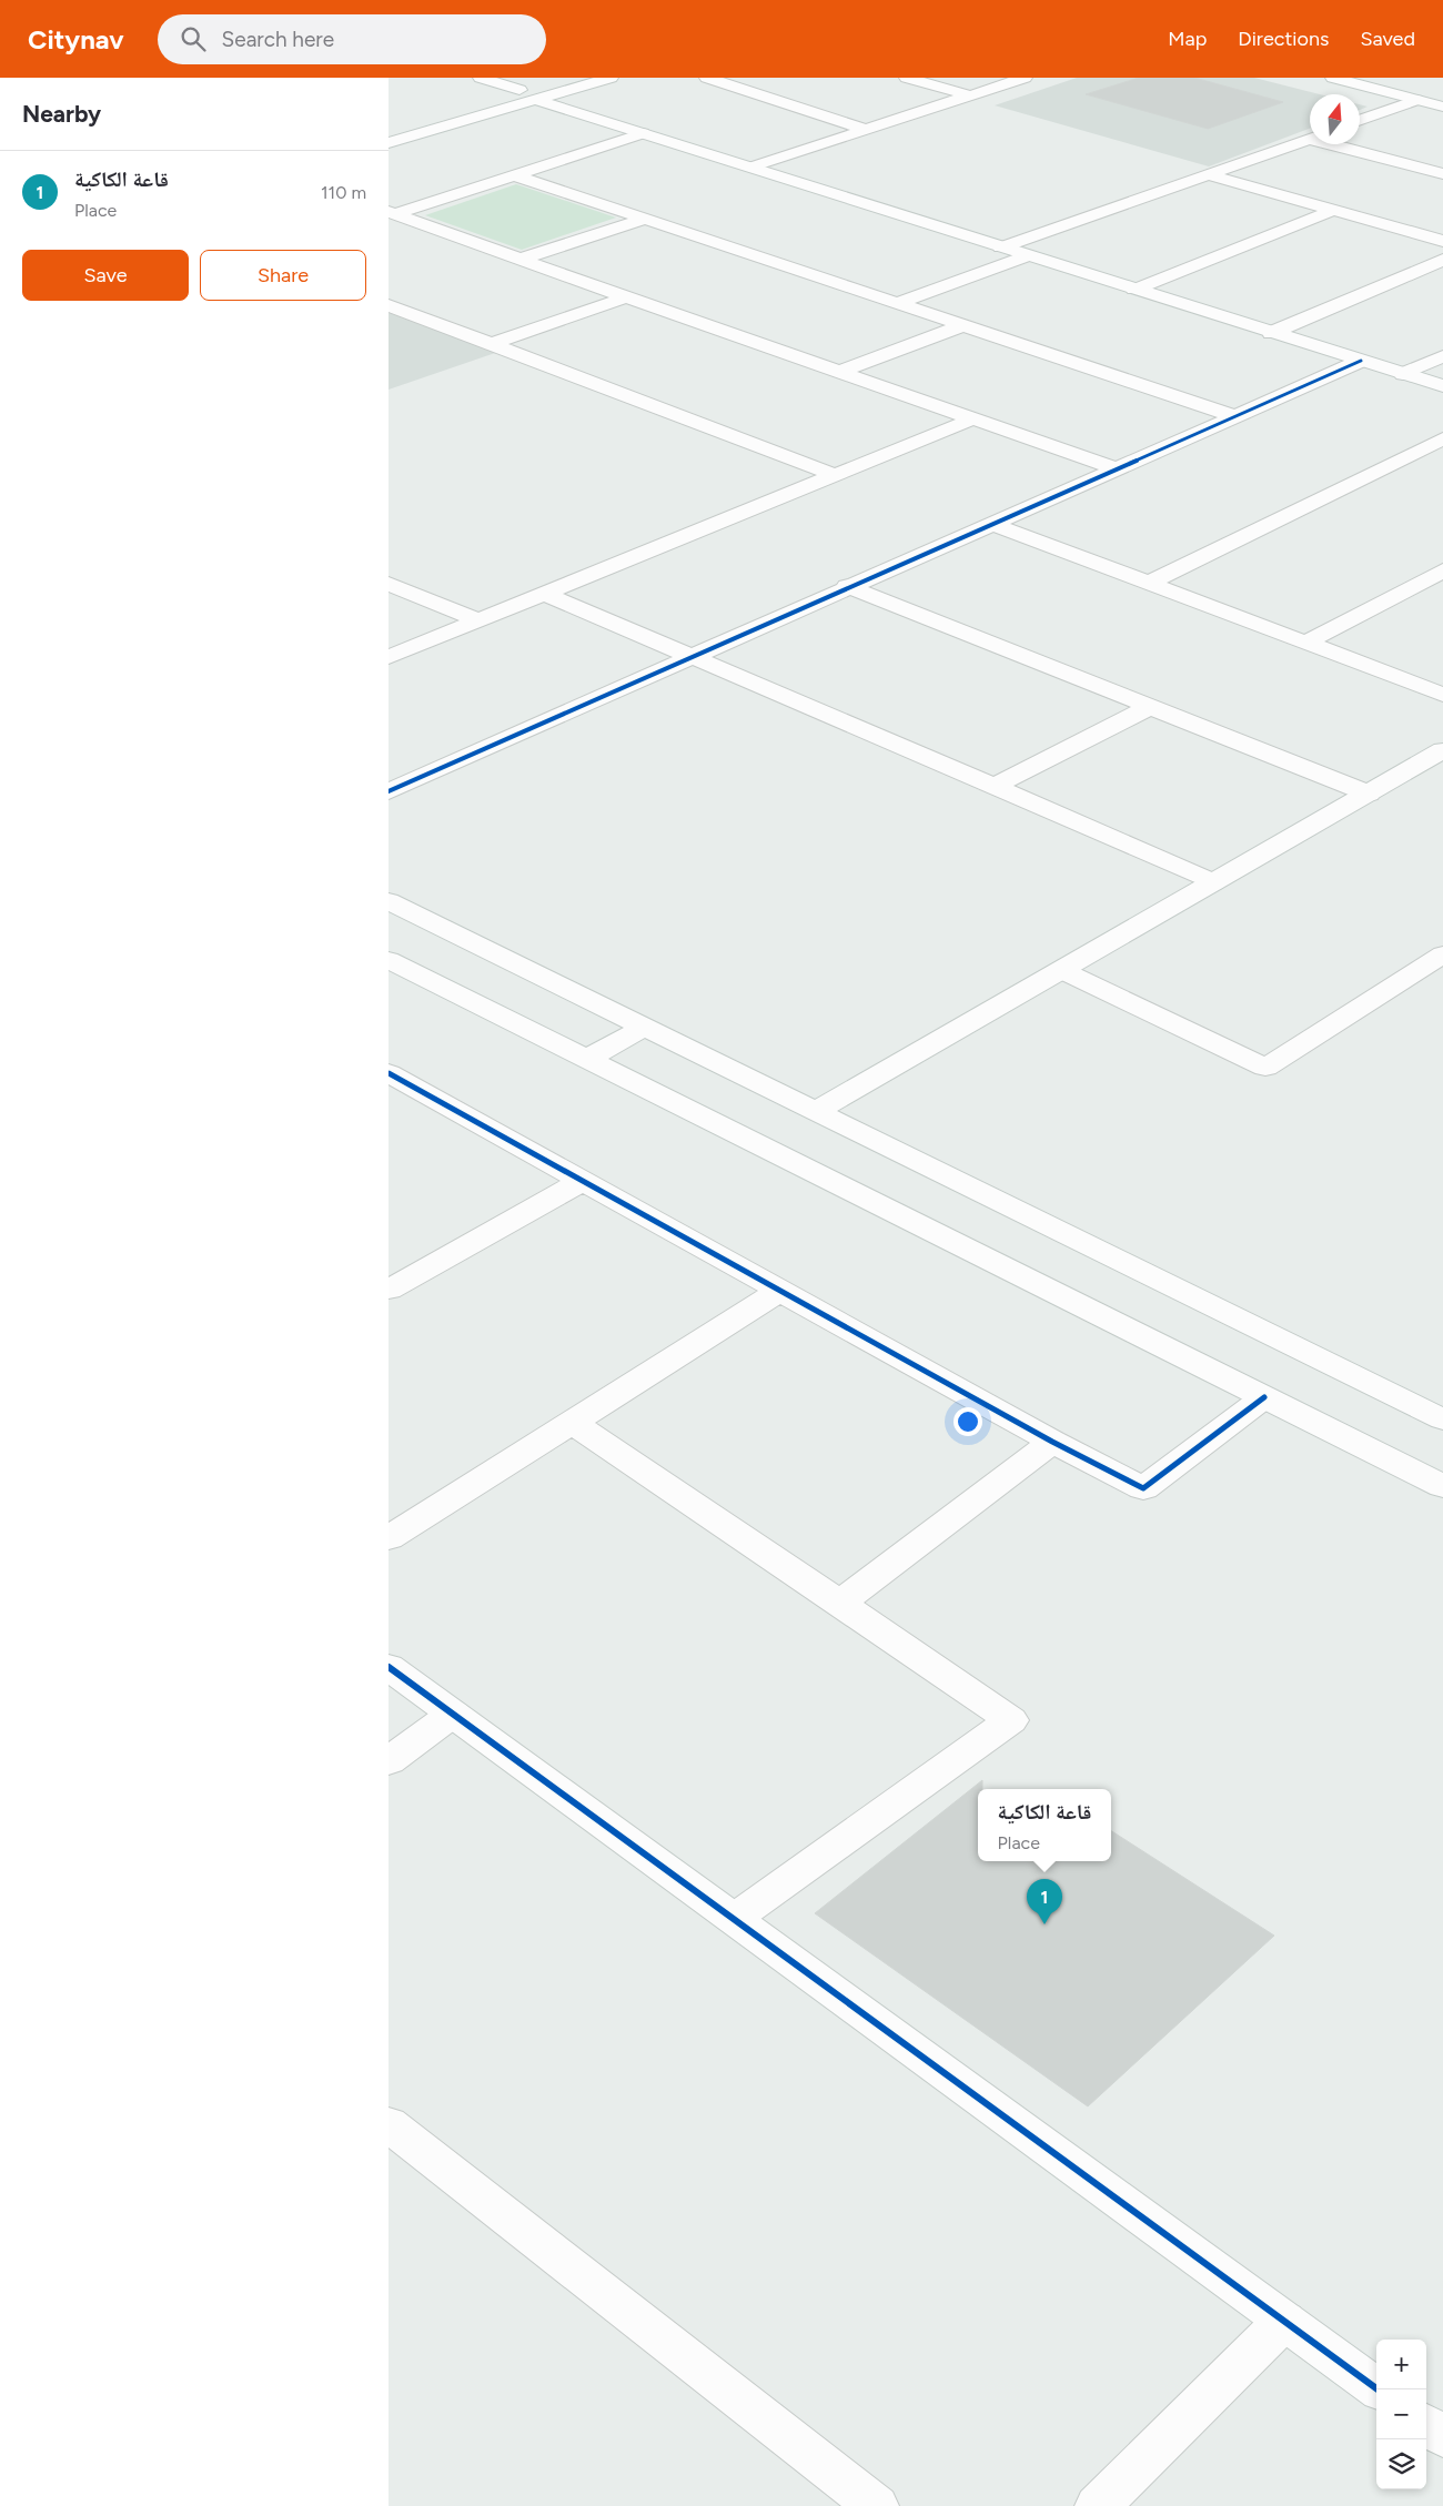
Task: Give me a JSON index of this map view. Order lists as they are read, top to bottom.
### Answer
{
  "north": "top",
  "page": {
    "header": "Citynav",
    "search": "Search here",
    "nav": ["Map", "Directions", "Saved"],
    "heading": "Nearby",
    "list": [
      {
        "mark": "1",
        "name": "قاعة الكاكية",
        "note": "Place",
        "value": "110 m"
      }
    ],
    "buttons": ["Save", "Share"],
    "popup": ["قاعة الكاكية", "Place"],
    "pins": "1",
    "map_buttons": ["+", "−"]
  }
}
